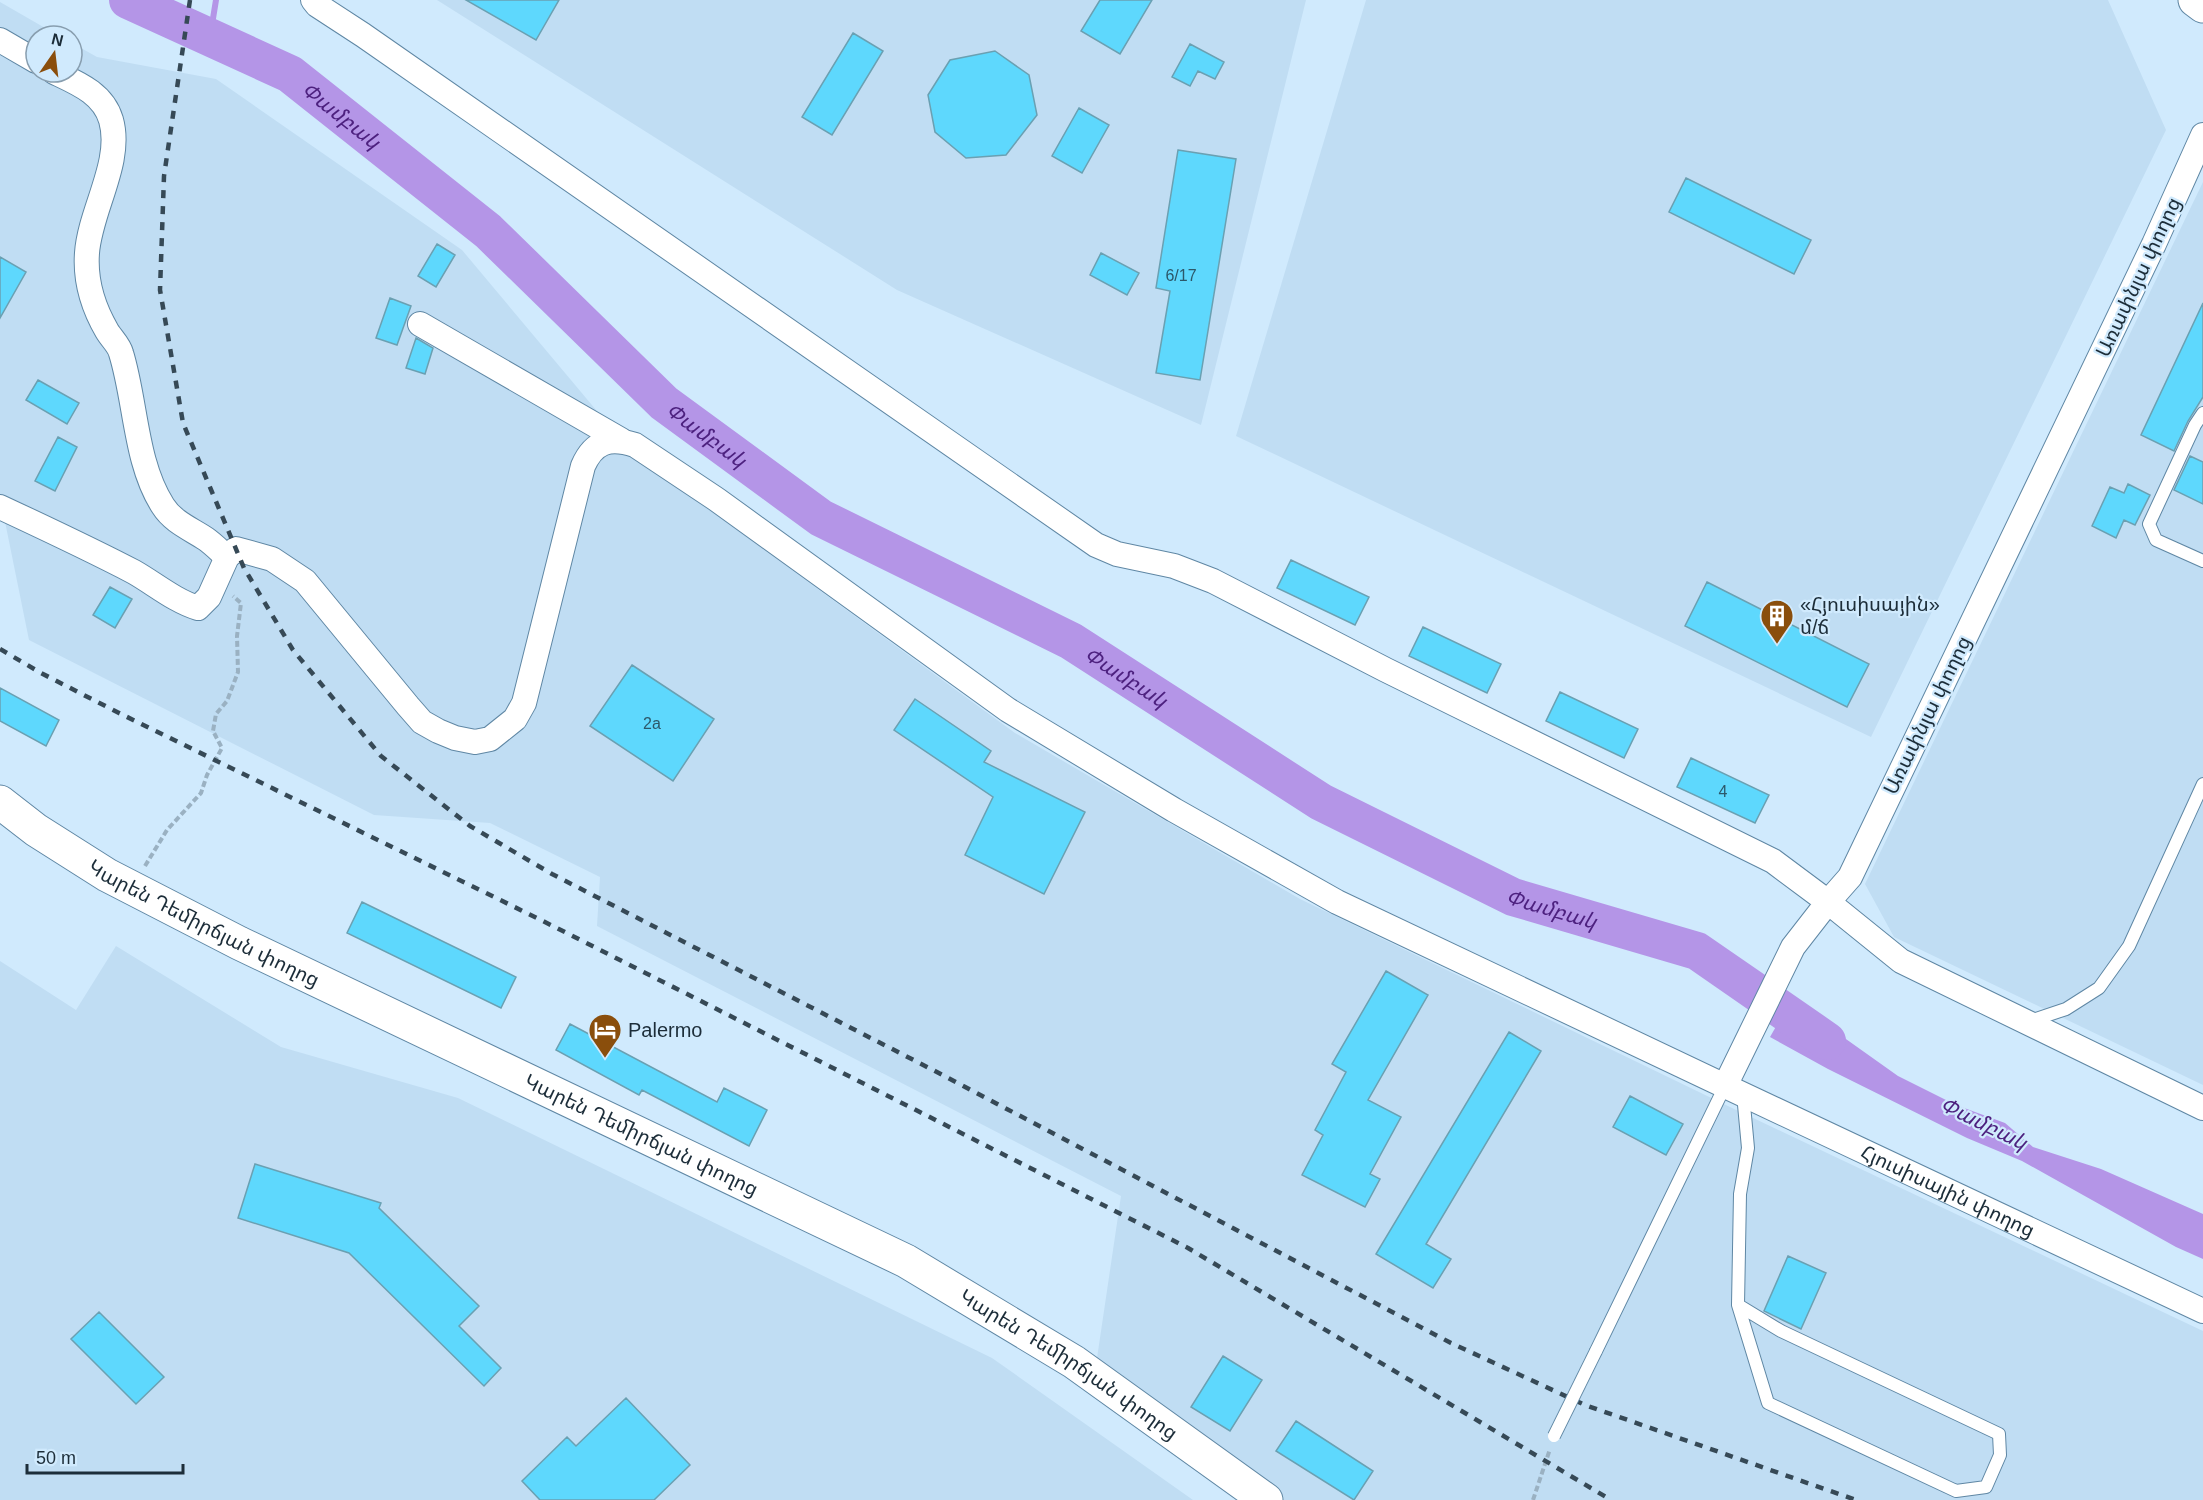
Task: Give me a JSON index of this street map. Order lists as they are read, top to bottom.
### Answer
{
  "streets": {
    "main road": ["Կարեն Դեմիրճյան փողոց"],
    "street": ["Առափնյա փողոց", "Հյուսիսային փողոց"]
  },
  "crossings": [
    ["Առափնյա փողոց", "Հյուսիսային փողոց"]
  ],
  "water": ["Փամբակ"],
  "places": {
    "building": ["«Հյուսիսային» մ/ճ"],
    "hotel": ["Palermo"]
  },
  "house_numbers": ["6/17", "2a", "4"],
  "scale_bar": "50 m",
  "north": "top"
}
